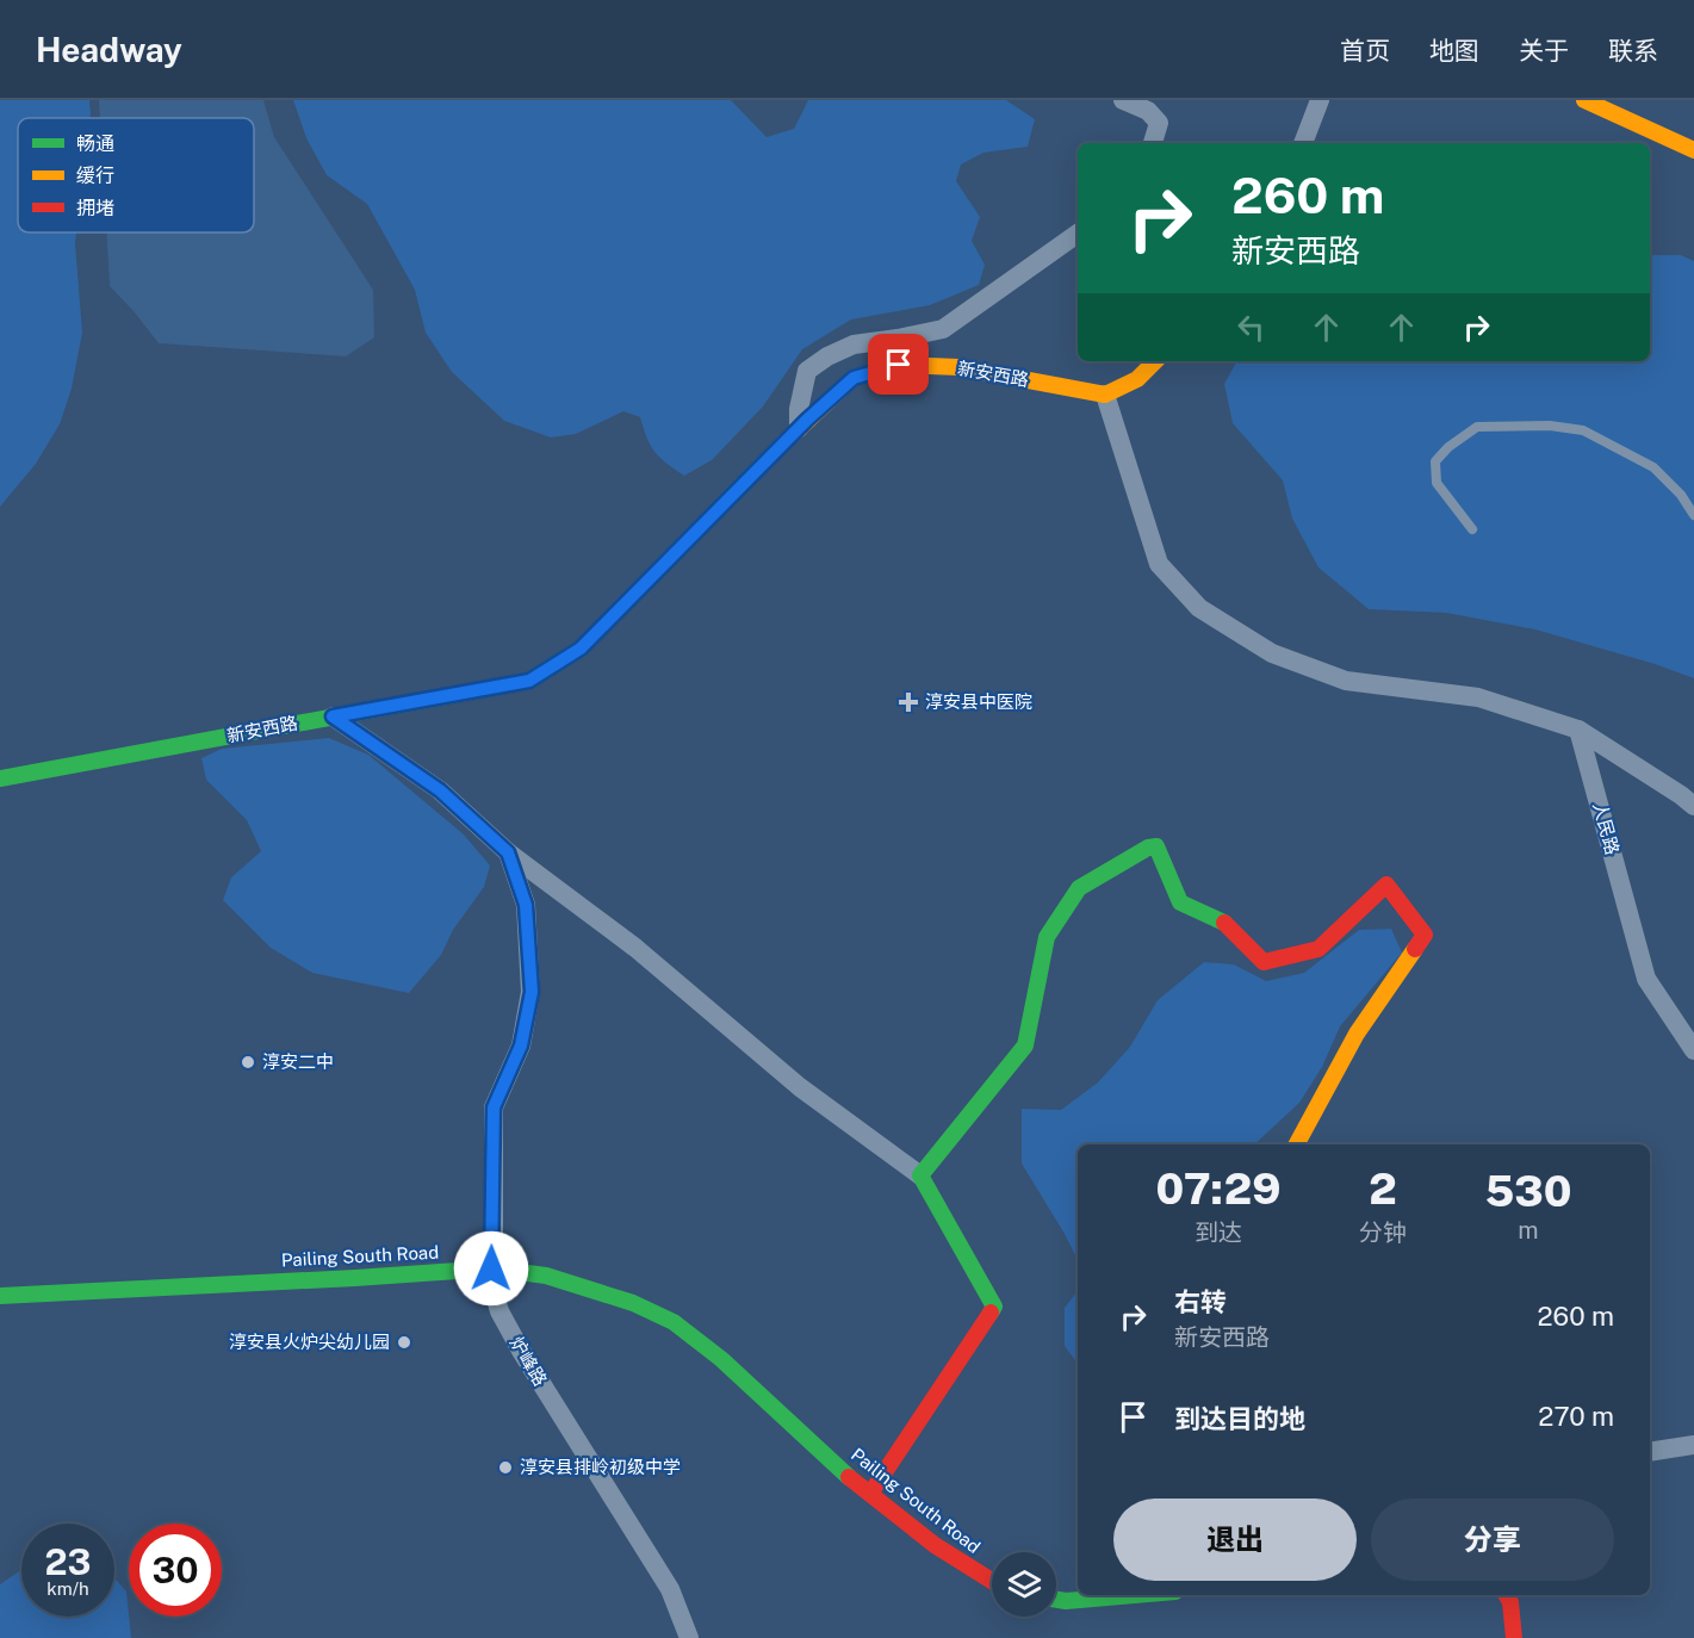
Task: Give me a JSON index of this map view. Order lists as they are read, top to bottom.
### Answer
{
  "streets": {
    "street": [
      "新安西路",
      "人民路",
      "Pailing South Road",
      "炉峰路"
    ]
  },
  "crossings": [
    ["新安西路", "炉峰路"],
    ["Pailing South Road", "炉峰路"]
  ],
  "places": {
    "health": ["淳安县中医院"],
    "other": ["淳安二中", "淳安县火炉尖幼儿园", "淳安县排岭初级中学"]
  },
  "legend": ["畅通", "缓行", "拥堵"],
  "page": {
    "header": "Headway",
    "nav": [
      "首页",
      "地图",
      "关于",
      "联系"
    ],
    "turn": ["260 m", "新安西路"],
    "eta": [
      "07:29",
      "到达",
      "2",
      "分钟",
      "530",
      "m"
    ],
    "list": [
      {
        "name": "右转",
        "note": "新安西路",
        "value": "260 m"
      },
      {
        "name": "到达目的地",
        "value": "270 m"
      }
    ],
    "buttons": ["退出", "分享"],
    "speed": "23 km/h",
    "limit": "30"
  }
}
